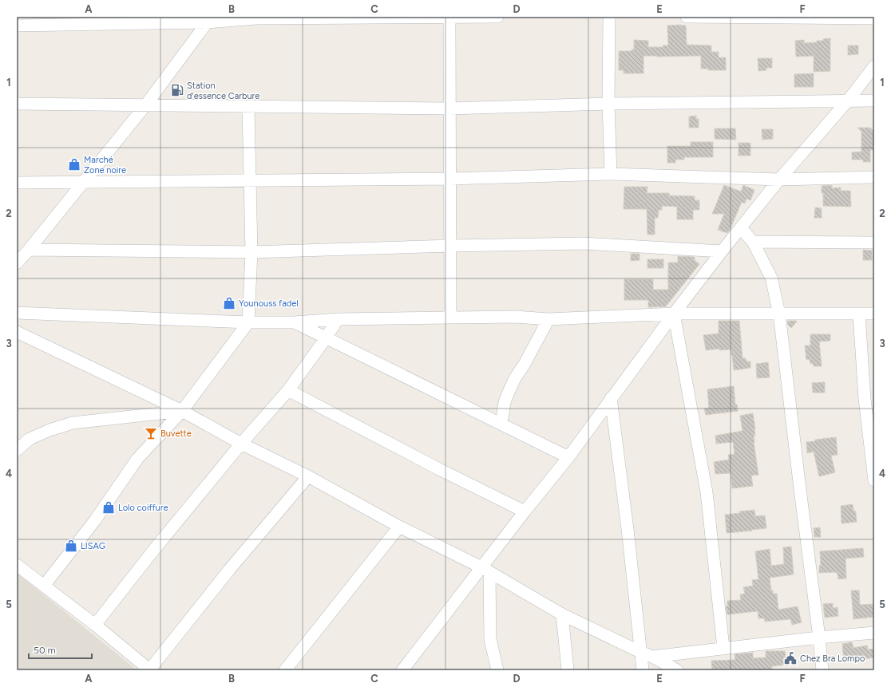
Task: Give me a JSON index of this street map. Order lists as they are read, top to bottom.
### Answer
{
  "places": {
    "fuel station": ["Station d'essence Carbure"],
    "shop": [
      "Marché Zone noire",
      "Younouss fadel",
      "Lolo coiffure",
      "LISAG"
    ],
    "bar": ["Buvette"],
    "public building": ["Chez Bra Lompo"]
  },
  "scale_bar": "50 m",
  "grid": {
    "columns": [
      "A",
      "B",
      "C",
      "D",
      "E",
      "F"
    ],
    "rows": [
      "1",
      "2",
      "3",
      "4",
      "5"
    ]
  }
}
